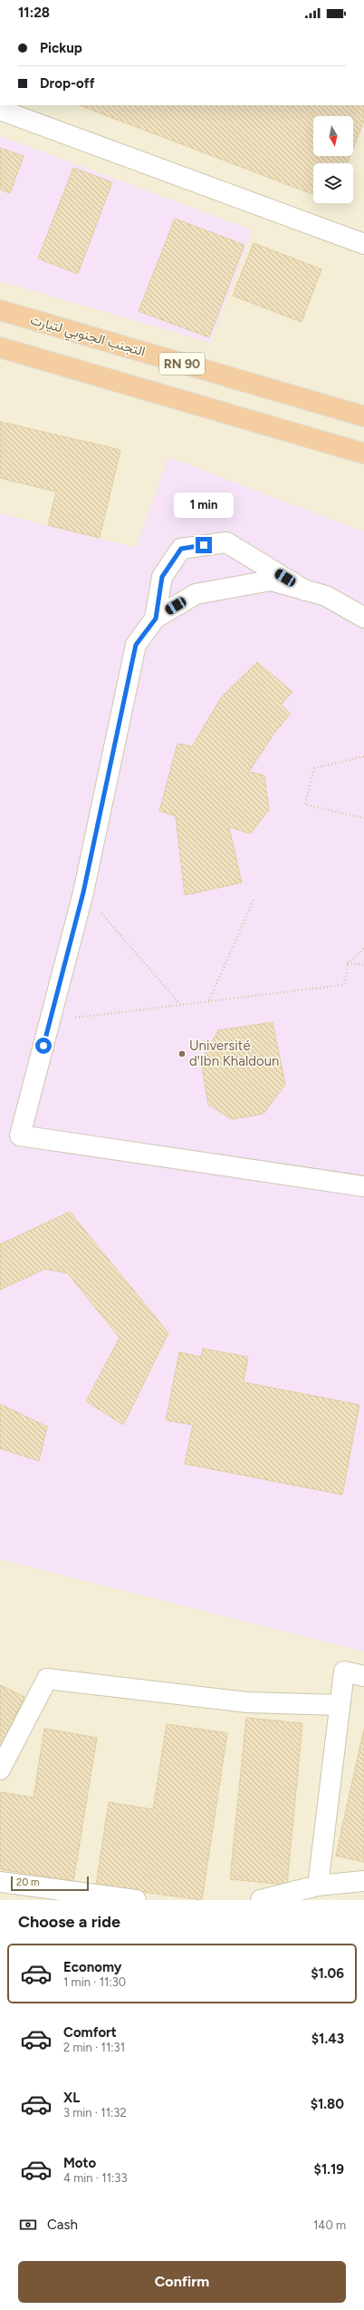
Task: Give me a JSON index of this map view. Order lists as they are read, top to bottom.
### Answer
{
  "streets": {
    "highway": ["التجنب الجنوبي لتيارت", "RN 90"]
  },
  "places": ["Université d'Ibn Khaldoun"],
  "scale_bar": "20 m",
  "north": "bottom",
  "page": {
    "status": "11:28",
    "banner": ["Pickup", "Drop-off"],
    "bubble": "1 min",
    "scale": "20 m",
    "heading": "Choose a ride",
    "list": [
      {
        "name": "Economy",
        "note": "1 min · 11:30",
        "value": "$1.06"
      },
      {
        "name": "Comfort",
        "note": "2 min · 11:31",
        "value": "$1.43"
      },
      {
        "name": "XL",
        "note": "3 min · 11:32",
        "value": "$1.80"
      },
      {
        "name": "Moto",
        "note": "4 min · 11:33",
        "value": "$1.19"
      }
    ],
    "pay": ["Cash", "140 m"],
    "buttons": "Confirm"
  }
}
